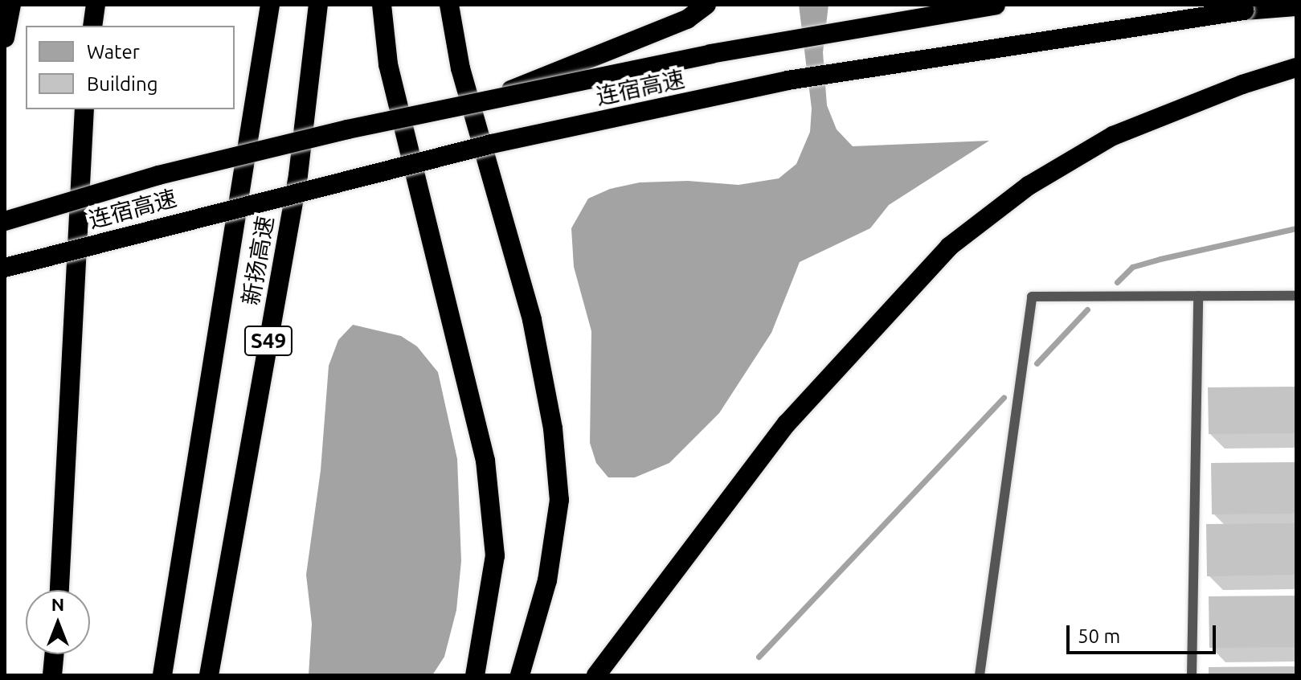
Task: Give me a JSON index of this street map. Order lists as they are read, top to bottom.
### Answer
{
  "streets": {
    "highway": ["连宿高速", "新扬高速", "S49"]
  },
  "legend": ["Water", "Building"],
  "scale_bar": "50 m",
  "north": "top"
}
